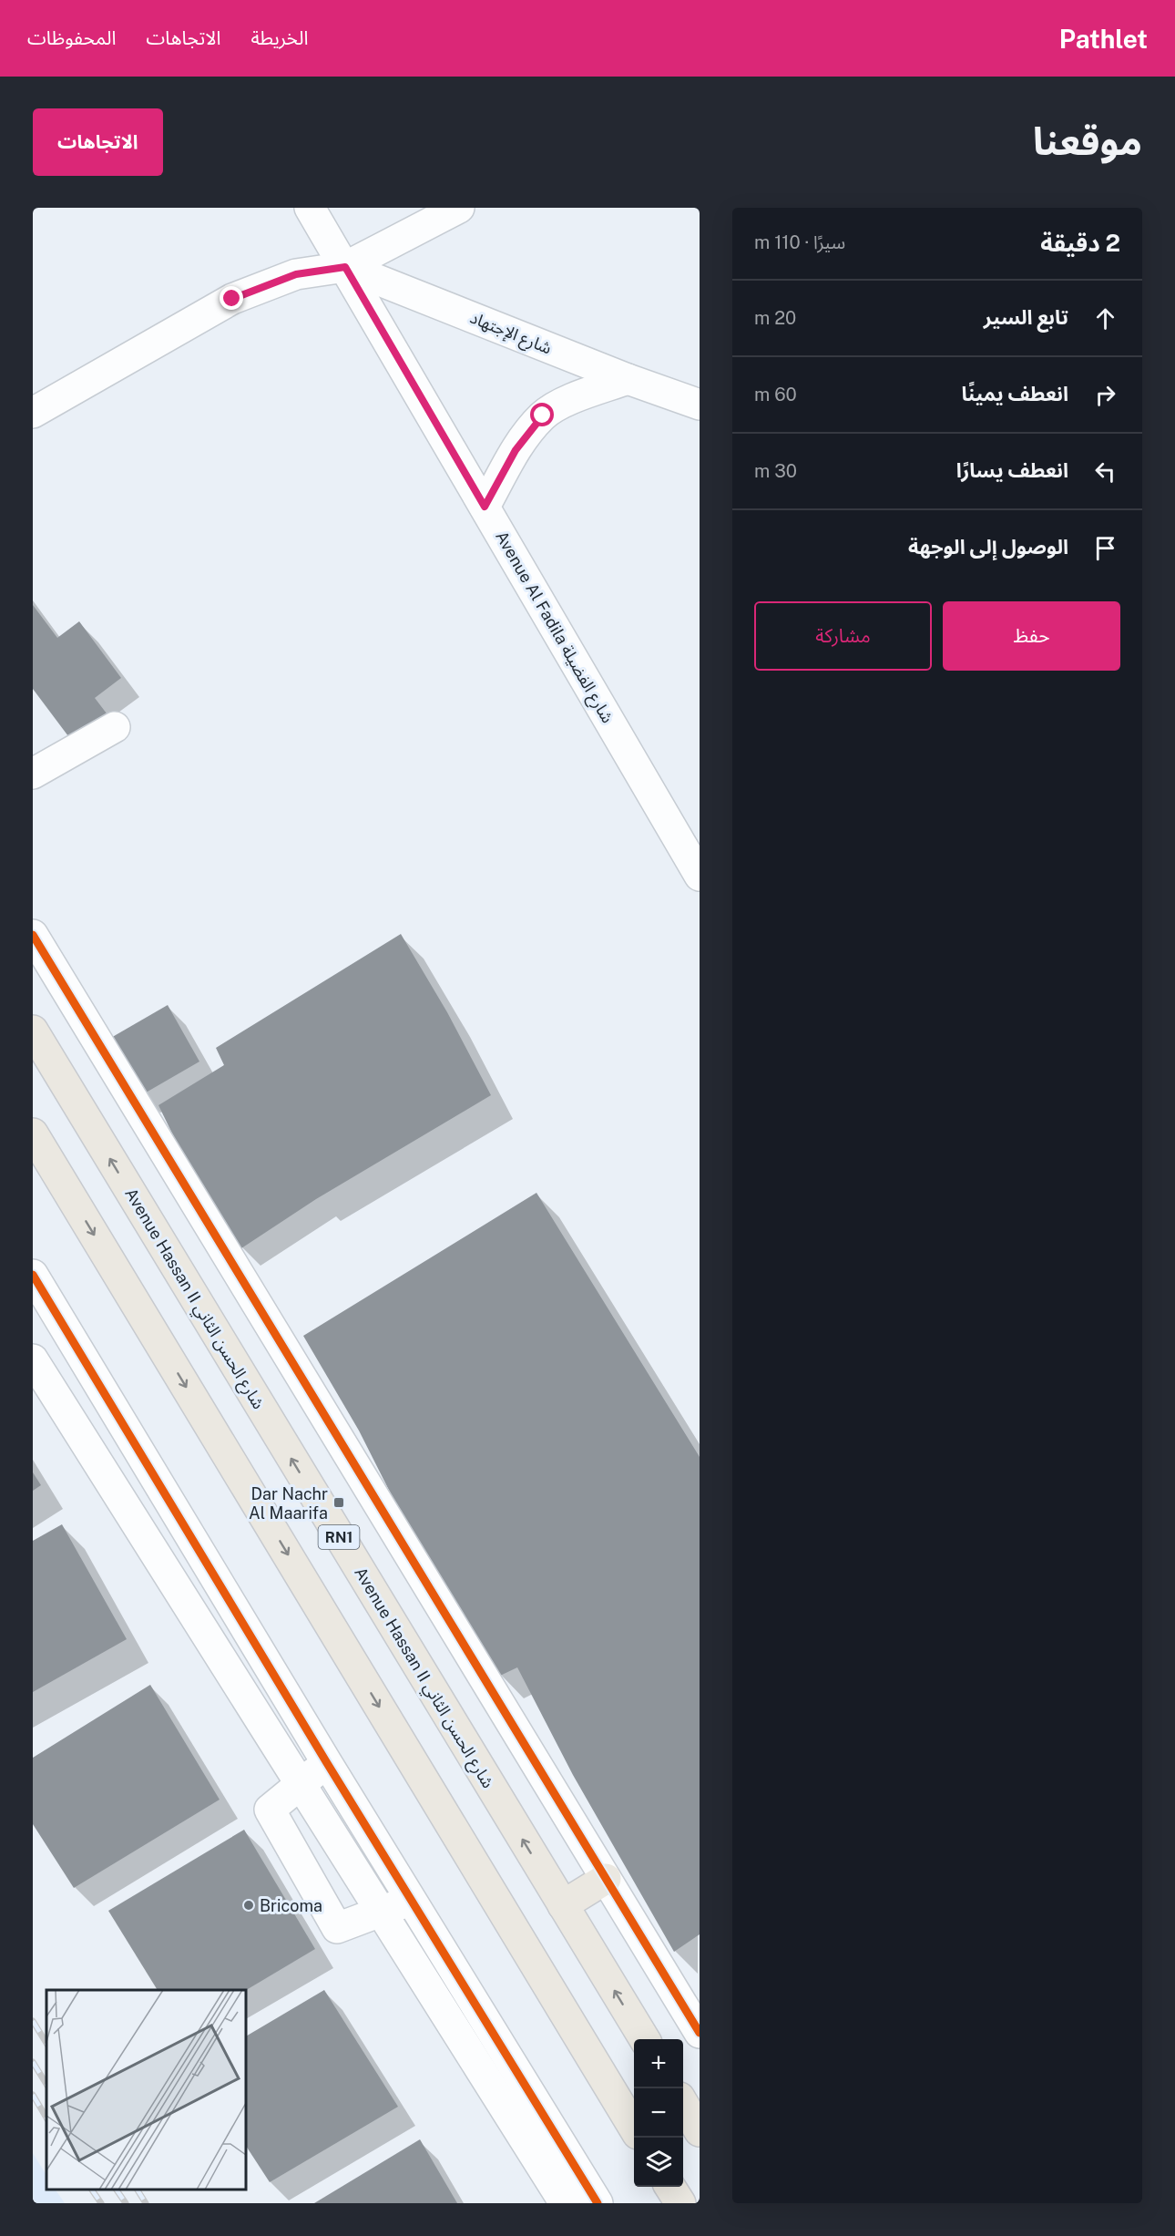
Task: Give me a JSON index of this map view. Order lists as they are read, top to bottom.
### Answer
{
  "streets": {
    "main road": ["Avenue Hassan II شارع الحسن الثاني", "RN1"],
    "street": ["شارع الإجتهاد", "Avenue Al Fadila شارع الفضيلة"]
  },
  "crossings": [
    ["شارع الإجتهاد", "Avenue Al Fadila شارع الفضيلة"]
  ],
  "places": {
    "transit": ["Dar Nachr Al Maarifa"],
    "other": ["Bricoma"]
  },
  "page": {
    "header": "Pathlet",
    "nav": ["الخريطة", "الاتجاهات", "المحفوظات"],
    "title": "موقعنا",
    "buttons": [
      "الاتجاهات",
      ["حفظ", "مشاركة"]
    ],
    "heading": ["2 دقيقة", "سيرًا · 110 m"],
    "list": [
      ["تابع السير", "20 m"],
      ["انعطف يمينًا", "60 m"],
      ["انعطف يسارًا", "30 m"],
      "الوصول إلى الوجهة"
    ],
    "map_buttons": ["+", "−"]
  }
}
